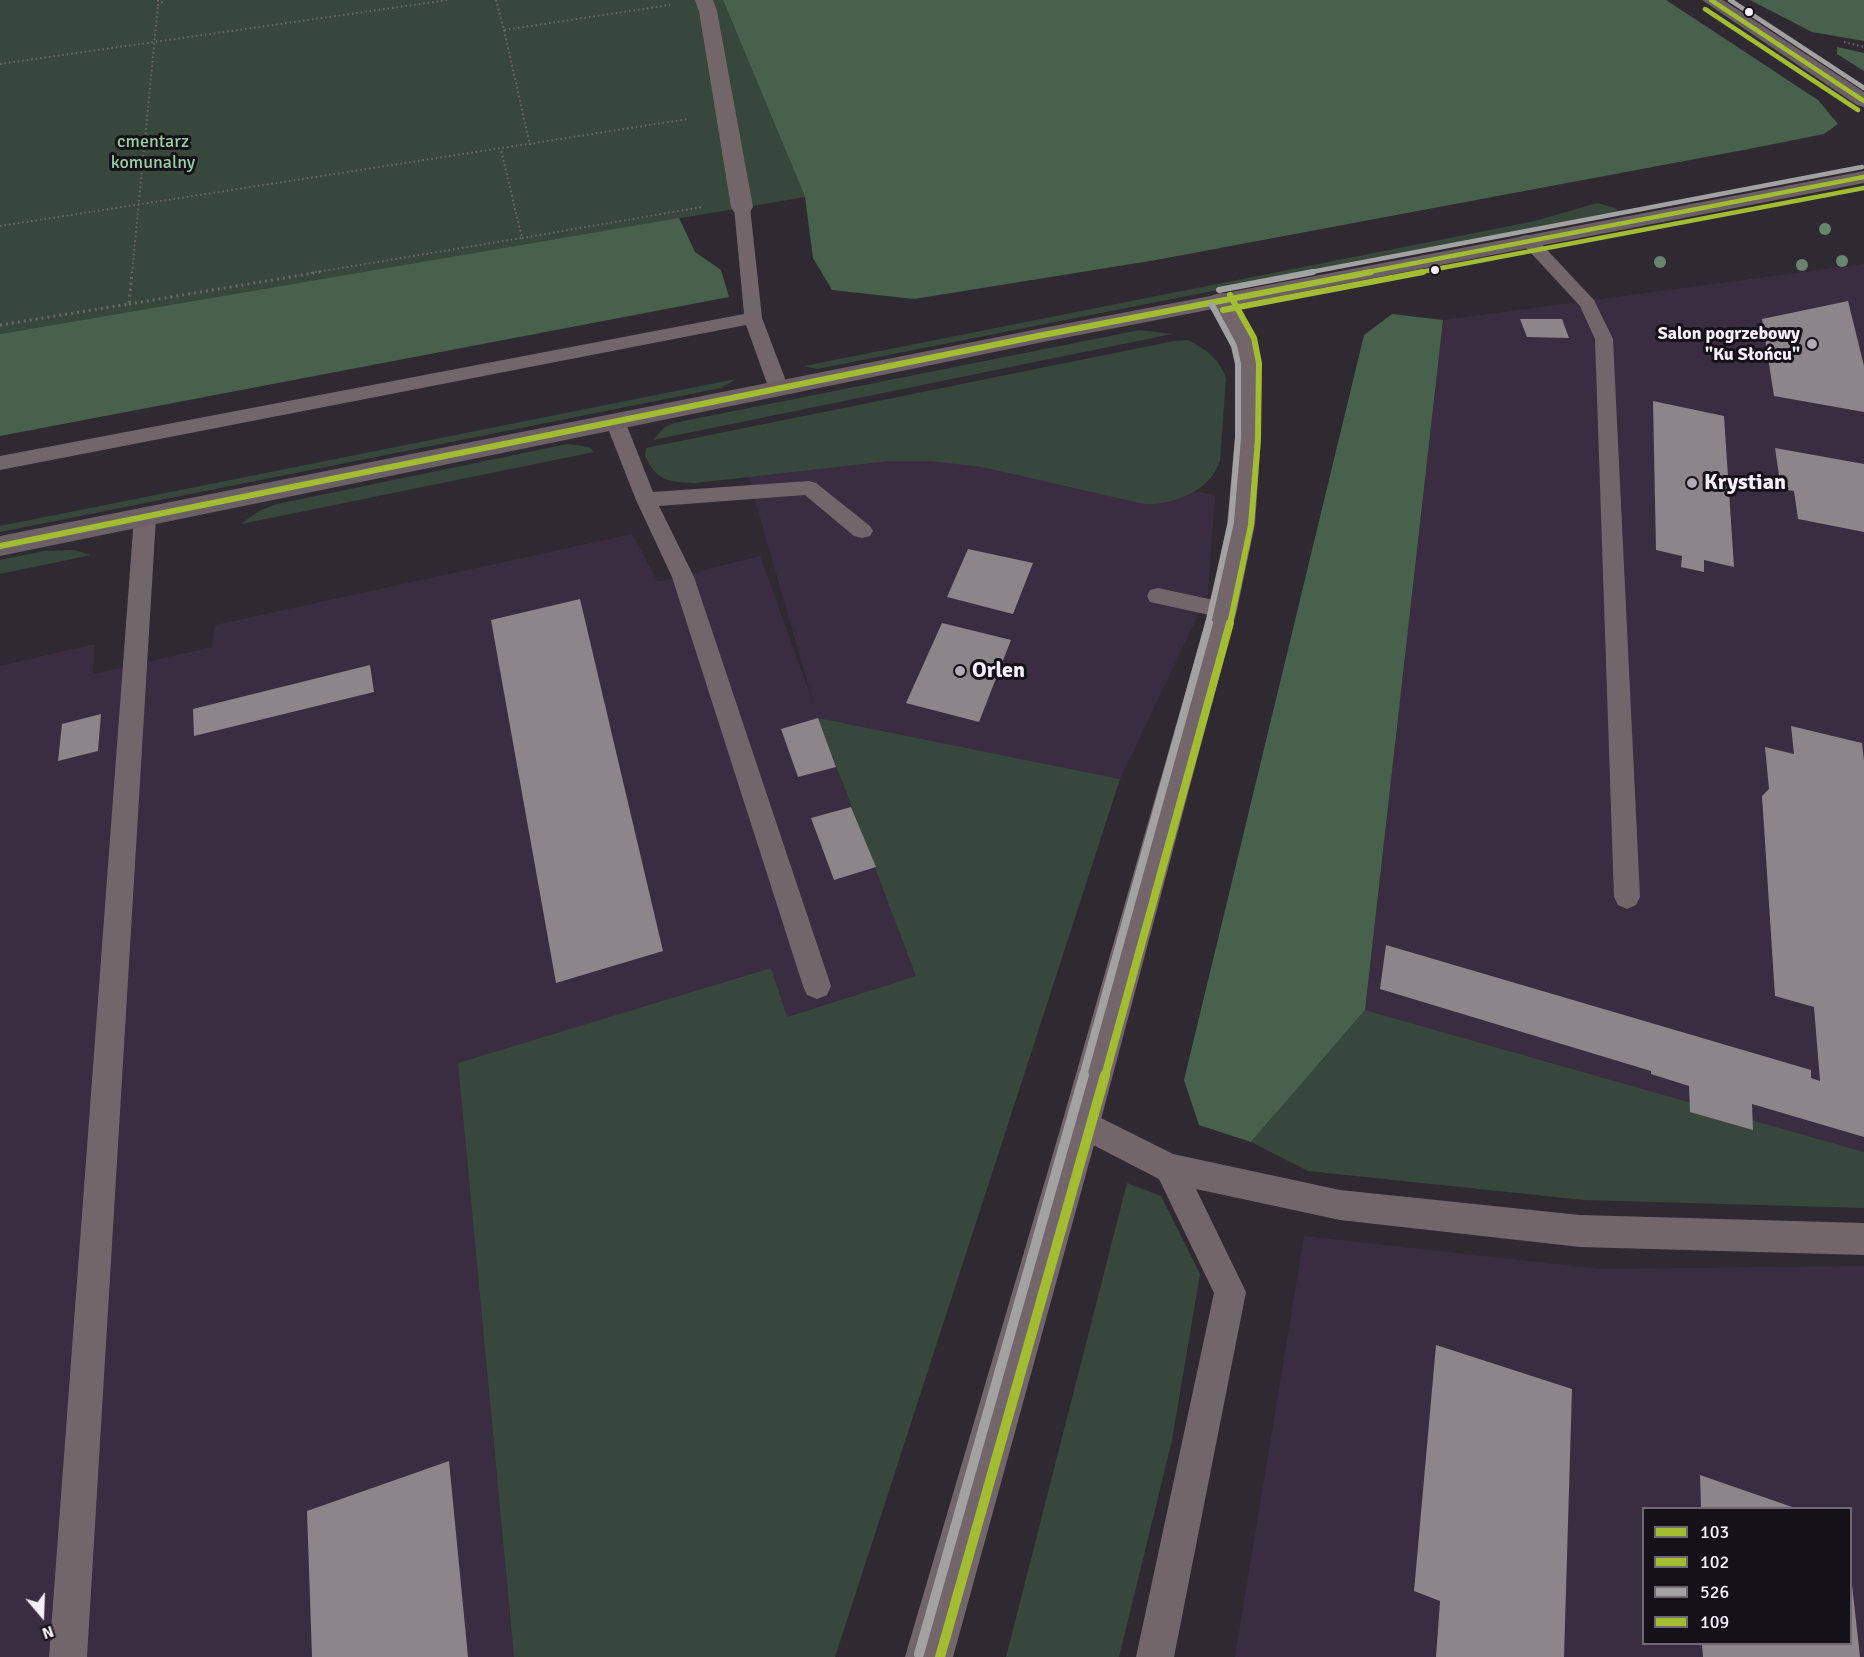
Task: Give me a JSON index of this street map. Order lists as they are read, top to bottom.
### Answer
{
  "parks": ["cmentarz komunalny"],
  "places": ["Salon pogrzebowy \"Ku Słońcu\"", "Krystian", "Orlen"],
  "lines": [
    "transit line 526",
    "transit line 109",
    "transit line 102",
    "transit line 103"
  ],
  "legend": [
    "103",
    "102",
    "526",
    "109"
  ],
  "north": "bottom"
}
